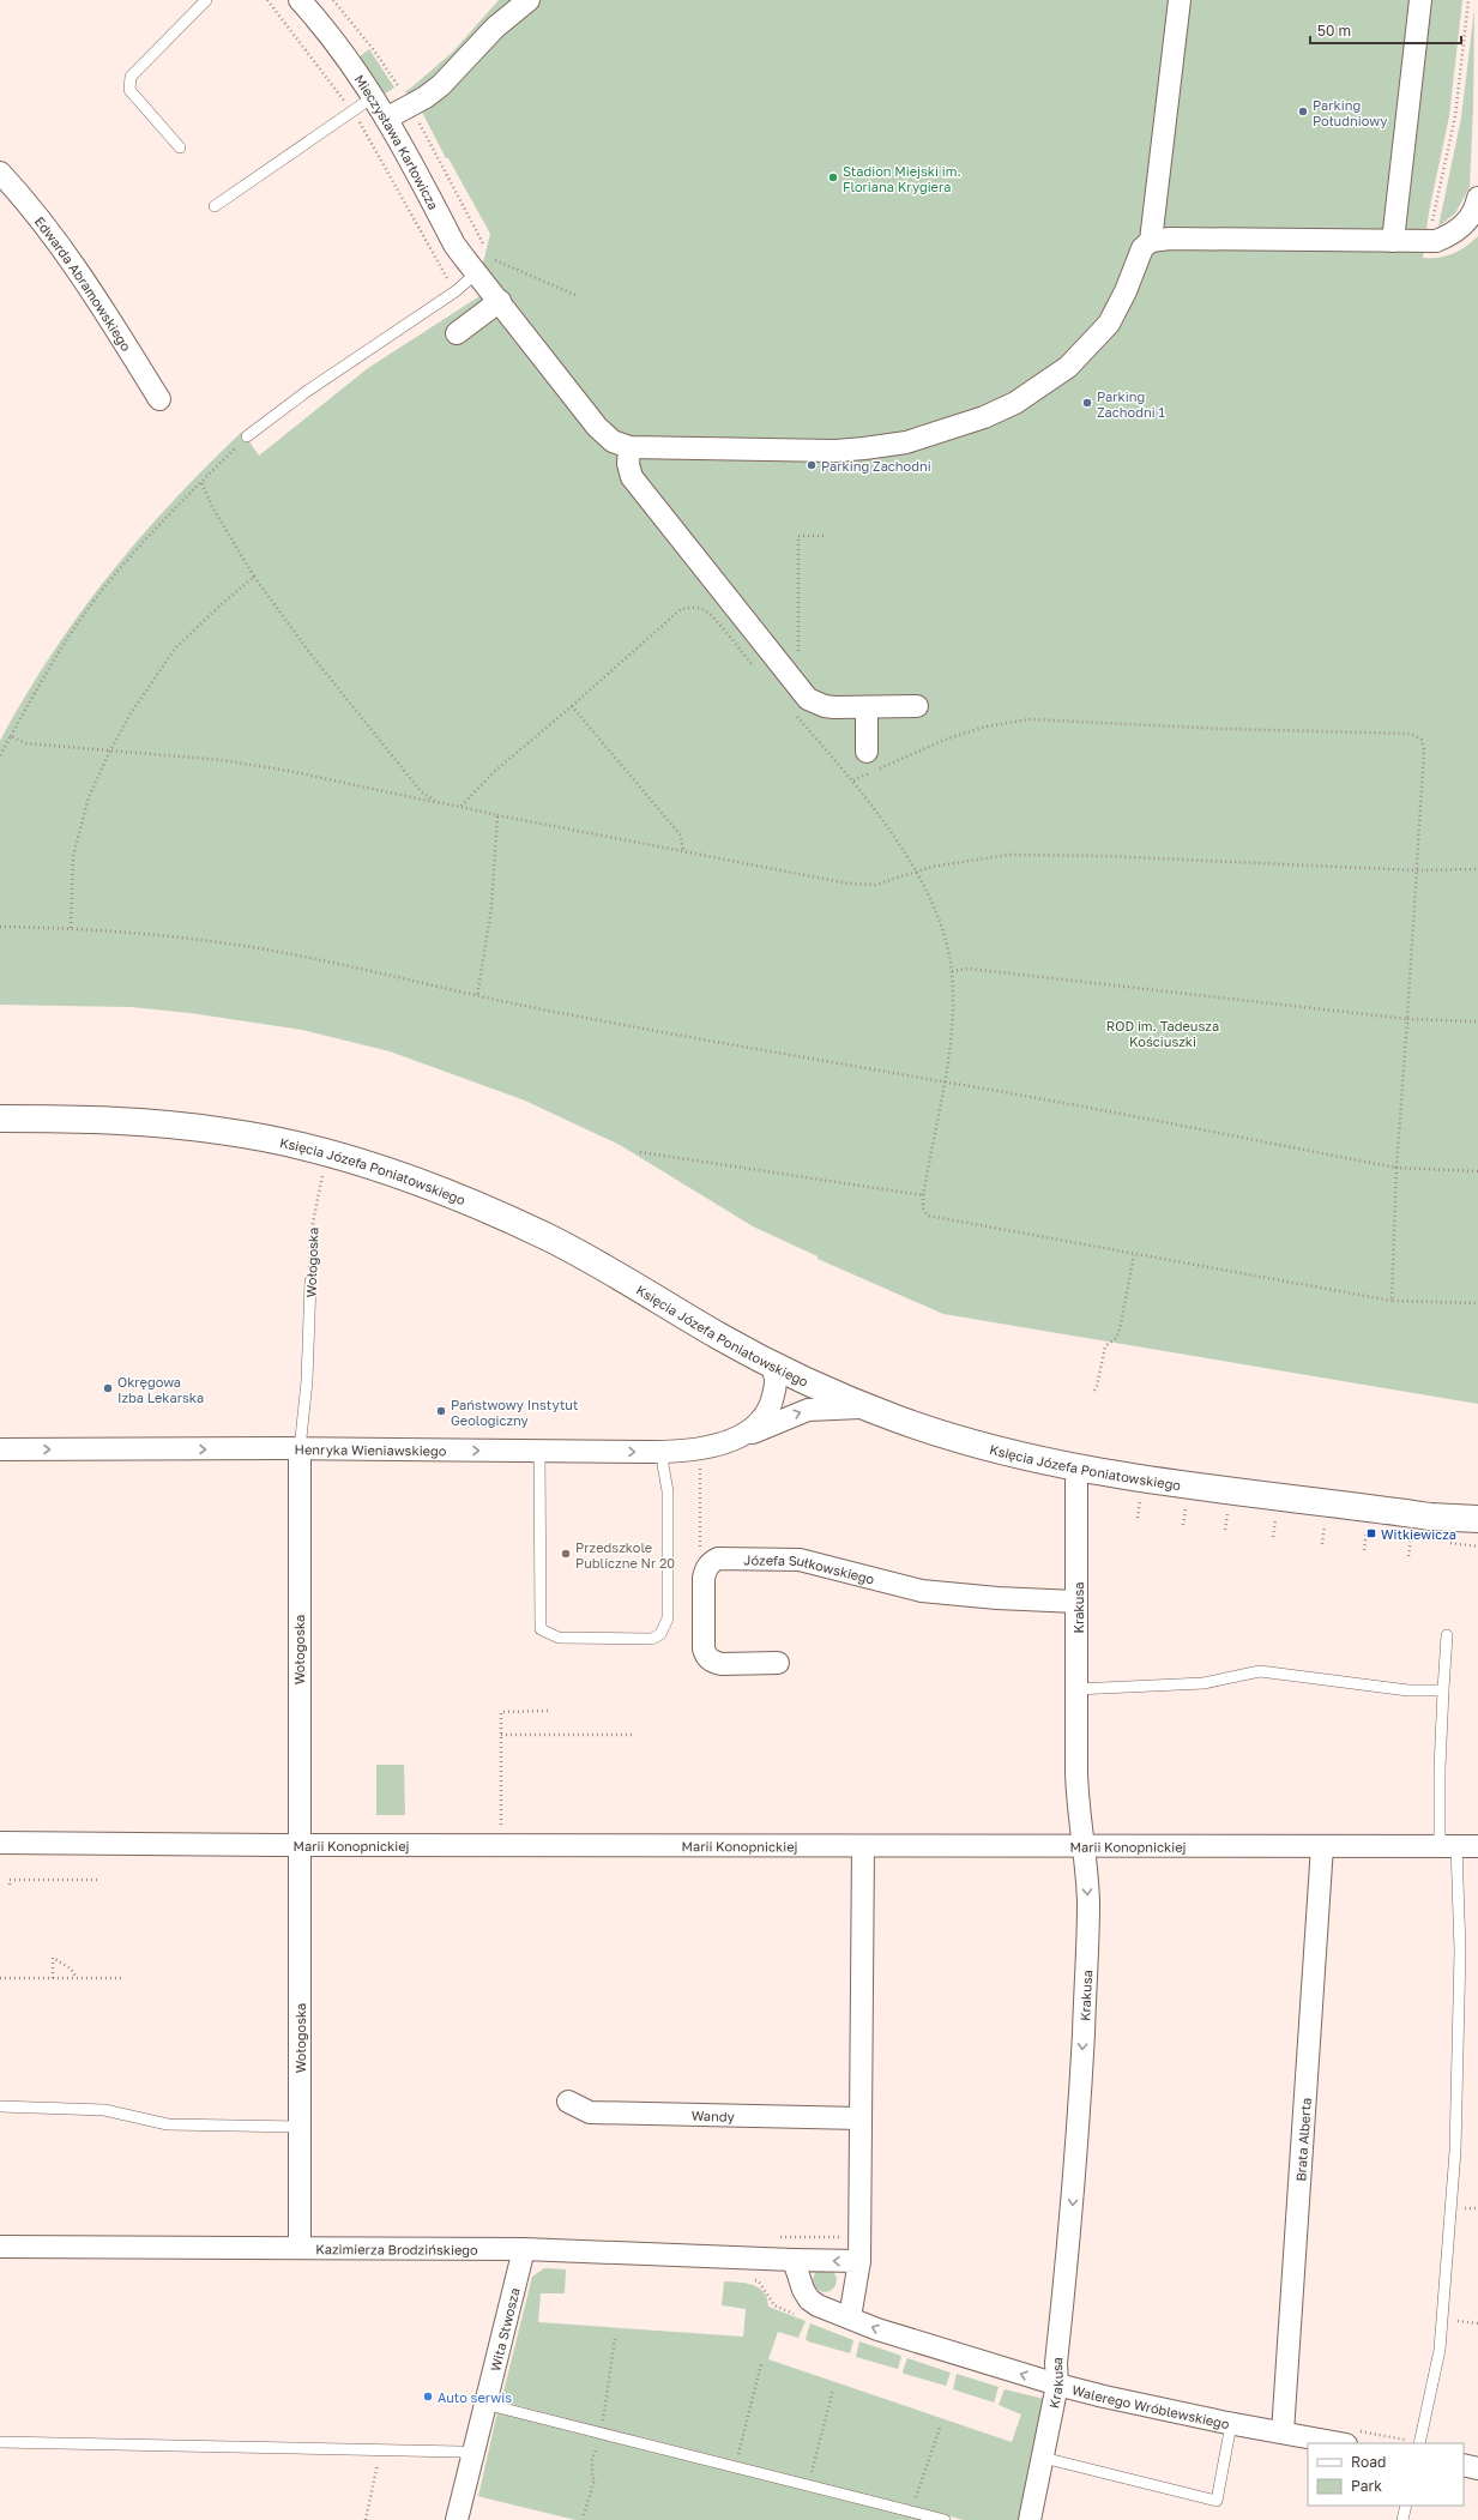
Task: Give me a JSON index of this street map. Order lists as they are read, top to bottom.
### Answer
{
  "streets": {
    "street": [
      "Mieczysława Karłowicza",
      "Edwarda Abramowskiego",
      "Księcia Józefa Poniatowskiego",
      "Wołogoska",
      "Henryka Wieniawskiego",
      "Józefa Sułkowskiego",
      "Krakusa",
      "Marii Konopnickiej",
      "Wandy",
      "Brata Alberta",
      "Kazimierza Brodzińskiego",
      "Wita Stwosza",
      "Walerego Wróblewskiego"
    ]
  },
  "crossings": [
    ["Księcia Józefa Poniatowskiego", "Henryka Wieniawskiego"],
    ["Księcia Józefa Poniatowskiego", "Krakusa"],
    ["Wołogoska", "Henryka Wieniawskiego"],
    ["Wołogoska", "Marii Konopnickiej"],
    ["Wołogoska", "Kazimierza Brodzińskiego"],
    ["Józefa Sułkowskiego", "Krakusa"],
    ["Krakusa", "Marii Konopnickiej"],
    ["Krakusa", "Walerego Wróblewskiego"],
    ["Marii Konopnickiej", "Brata Alberta"],
    ["Brata Alberta", "Walerego Wróblewskiego"],
    ["Kazimierza Brodzińskiego", "Wita Stwosza"]
  ],
  "one_way": ["Henryka Wieniawskiego", "Krakusa", "Walerego Wróblewskiego"],
  "parks": ["ROD im. Tadeusza Kościuszki"],
  "places": {
    "other": [
      "Parking Południowy",
      "Stadion Miejski im. Floriana Krygiera",
      "Parking Zachodni 1",
      "Parking Zachodni",
      "Okręgowa Izba Lekarska",
      "Państwowy Instytut Geologiczny",
      "Przedszkole Publiczne Nr 20",
      "Auto serwis"
    ],
    "transit": ["Witkiewicza"]
  },
  "legend": ["Road", "Park"],
  "scale_bar": "50 m"
}
